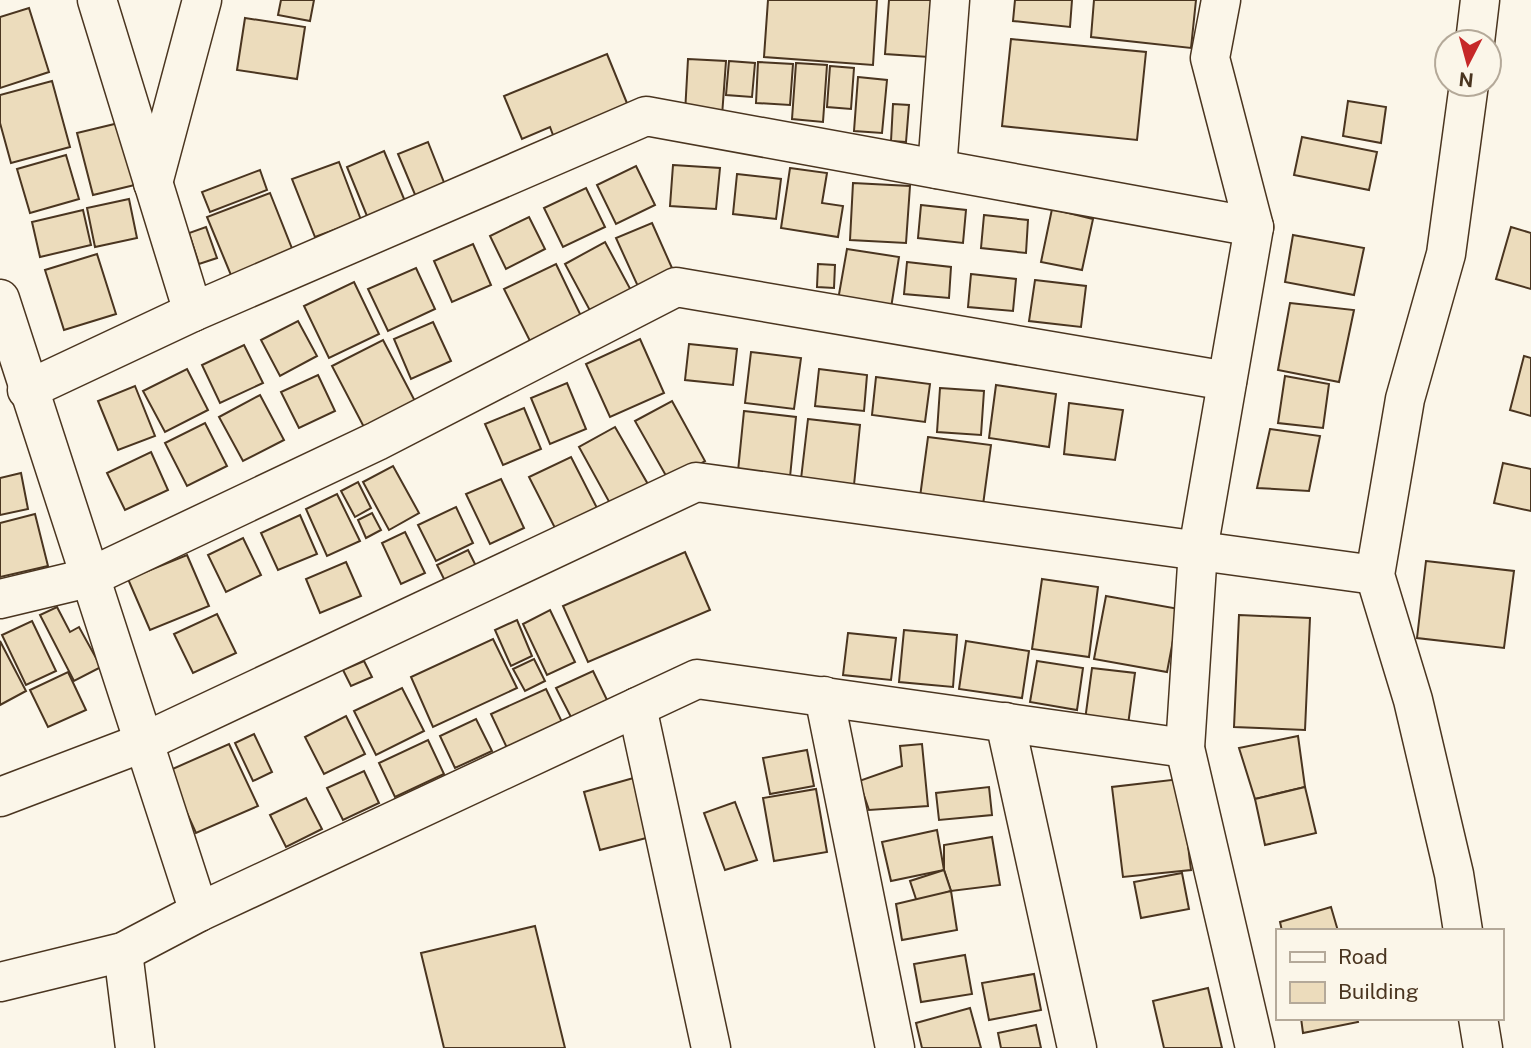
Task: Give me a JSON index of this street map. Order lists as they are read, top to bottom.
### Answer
{
  "legend": ["Road", "Building"],
  "north": "bottom"
}
